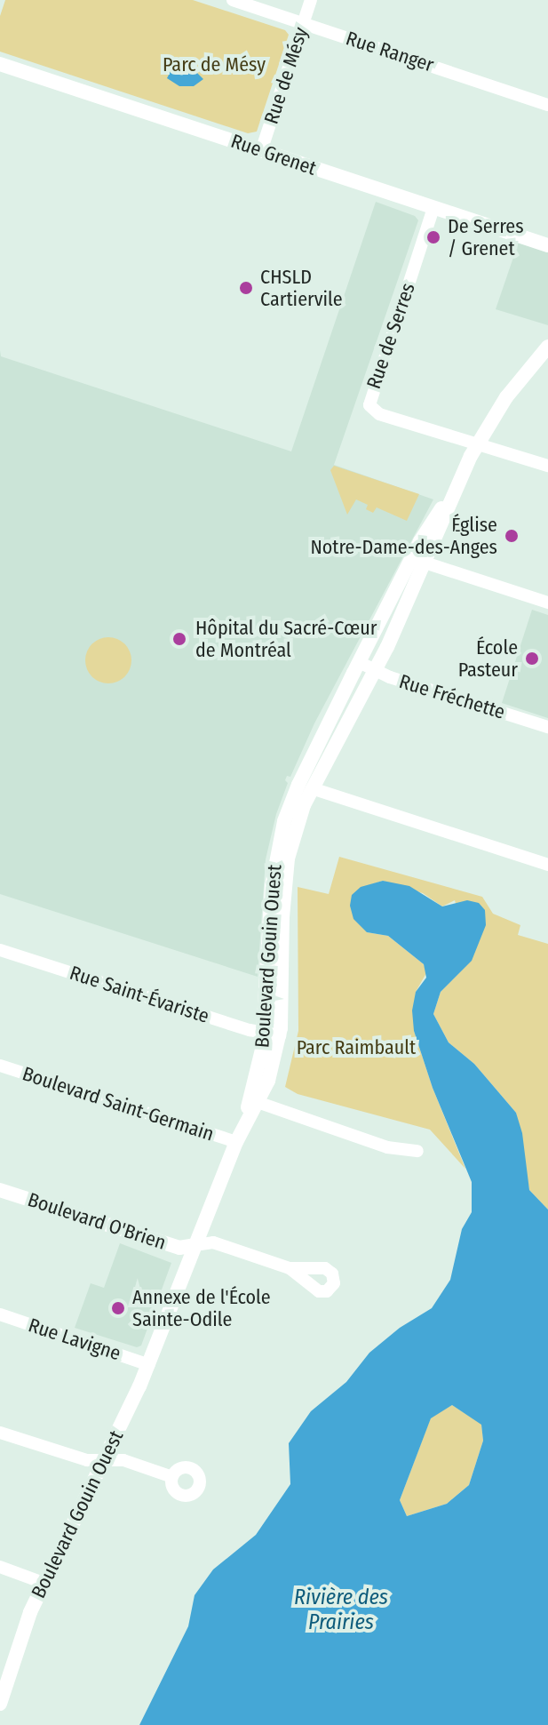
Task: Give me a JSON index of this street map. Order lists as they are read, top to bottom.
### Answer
{
  "streets": {
    "street": [
      "Rue Ranger",
      "Rue de Mésy",
      "Rue Grenet",
      "Rue de Serres",
      "Rue Fréchette",
      "Boulevard Gouin Ouest",
      "Rue Saint-Évariste",
      "Boulevard Saint-Germain",
      "Boulevard O'Brien",
      "Rue Lavigne"
    ]
  },
  "crossings": [
    ["Rue Ranger", "Rue de Mésy"],
    ["Rue de Mésy", "Rue Grenet"],
    ["Rue Grenet", "Rue de Serres"],
    ["Rue de Serres", "Boulevard Gouin Ouest"],
    ["Rue Fréchette", "Boulevard Gouin Ouest"],
    ["Boulevard Gouin Ouest", "Rue Saint-Évariste"],
    ["Boulevard Gouin Ouest", "Boulevard Saint-Germain"],
    ["Boulevard Gouin Ouest", "Boulevard O'Brien"],
    ["Boulevard Gouin Ouest", "Rue Lavigne"]
  ],
  "water": ["Rivière des Prairies"],
  "parks": ["Parc de Mésy", "Parc Raimbault"],
  "places": [
    "De Serres / Grenet",
    "CHSLD Cartiervile",
    "Église Notre-Dame-des-Anges",
    "Hôpital du Sacré-Cœur de Montréal",
    "École Pasteur",
    "Annexe de l'École Sainte-Odile"
  ]
}
